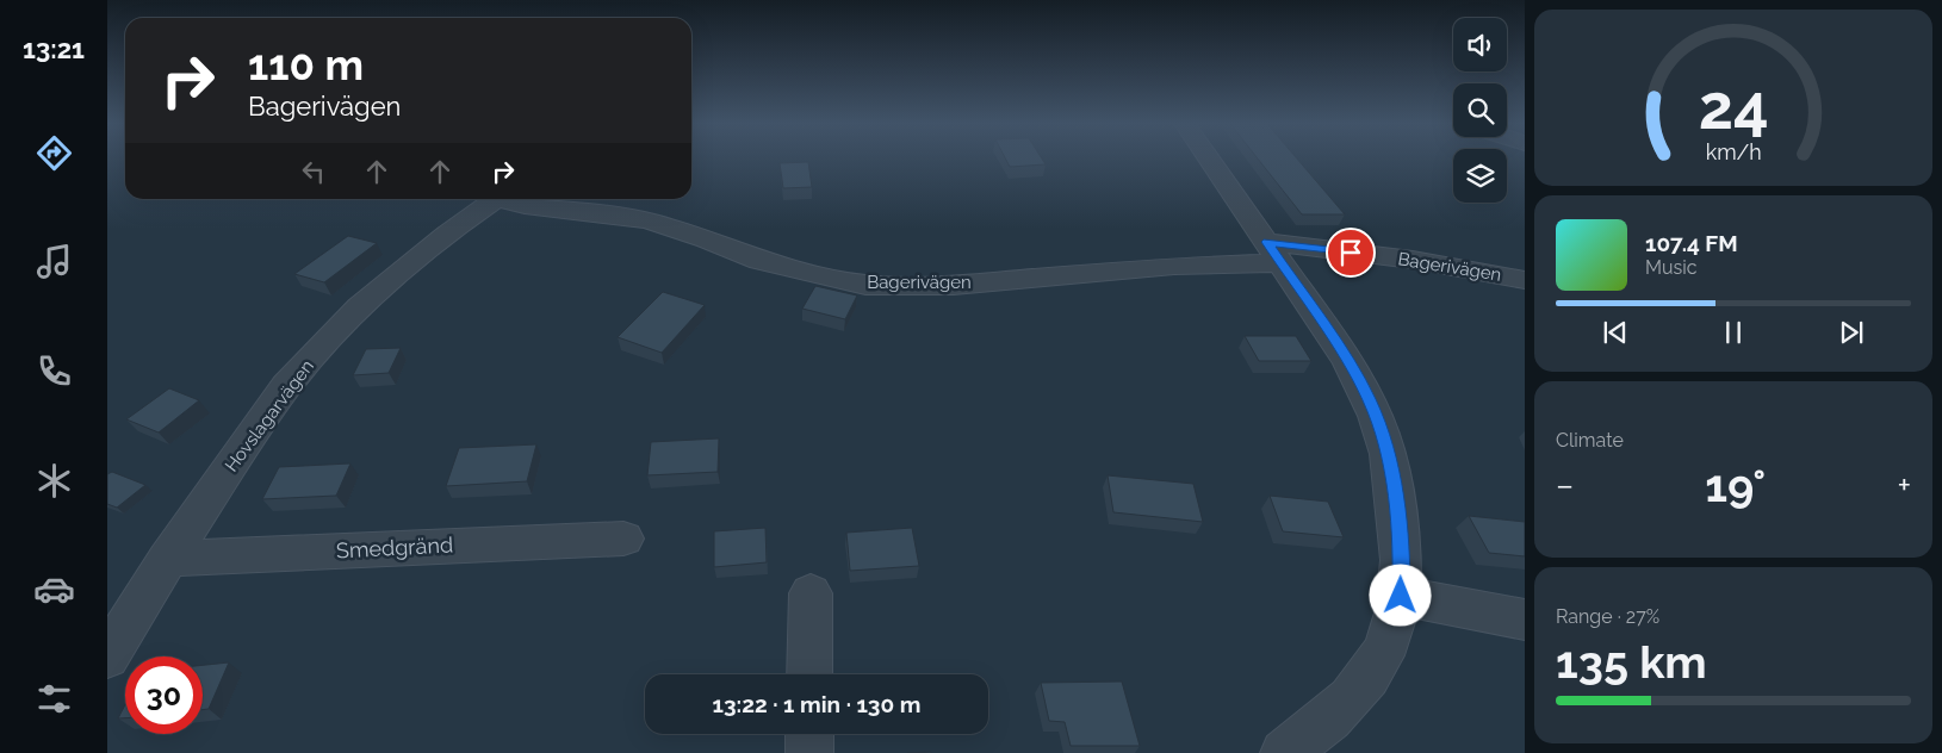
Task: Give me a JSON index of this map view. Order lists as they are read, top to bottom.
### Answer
{
  "streets": {
    "street": ["Bagerivägen", "Hovslagarvägen", "Smedgränd"]
  },
  "crossings": [
    ["Hovslagarvägen", "Smedgränd"]
  ],
  "page": {
    "tabs": "13:21",
    "turn": ["110 m", "Bagerivägen"],
    "song": ["107.4 FM", "Music"],
    "tile": [
      "Climate",
      ["Range · 27%", "135 km"]
    ],
    "heat": ["−", "19°", "+"],
    "limit": "30",
    "trip": "13:22 · 1 min · 130 m",
    "gauge": ["24", "km/h"]
  }
}
